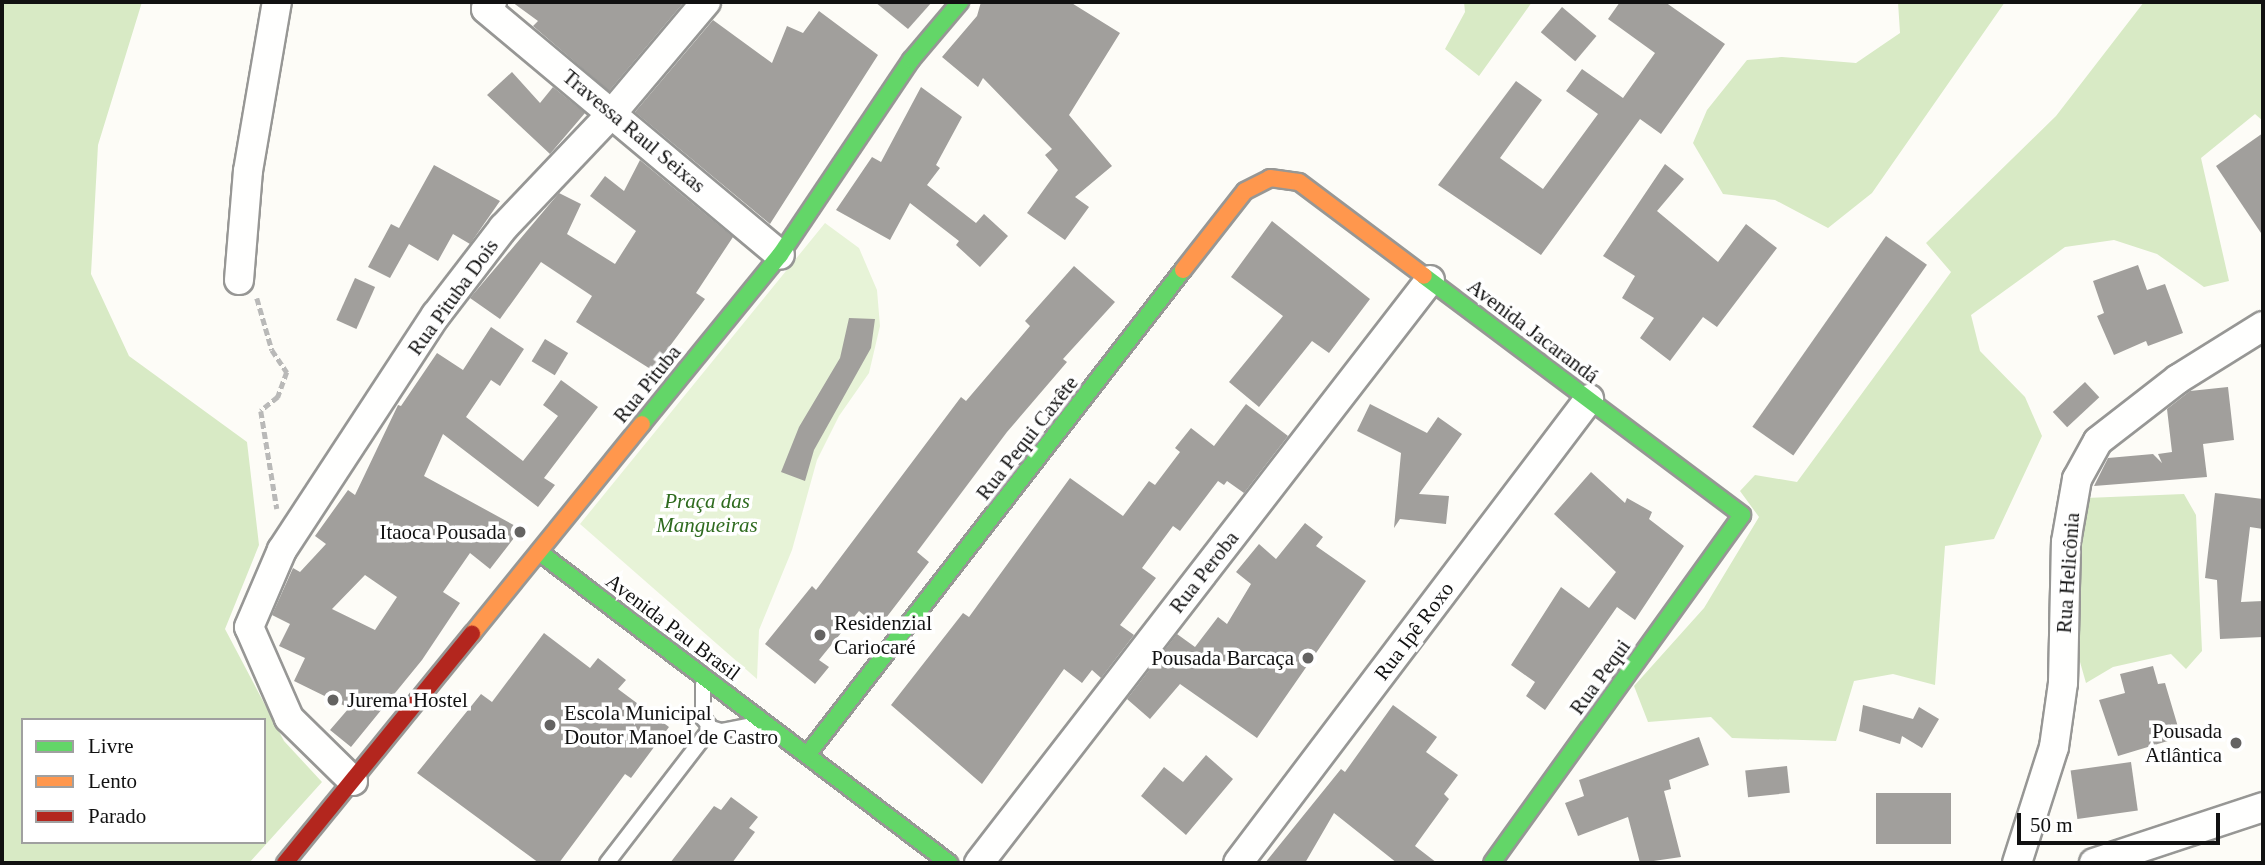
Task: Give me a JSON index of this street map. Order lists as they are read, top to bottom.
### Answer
{
  "streets": {
    "street": [
      "Travessa Raul Seixas",
      "Rua Pituba Dois",
      "Avenida Jacarandá",
      "Rua Pituba",
      "Rua Pequi Caxête",
      "Rua Peroba",
      "Rua Helicônia",
      "Avenida Pau Brasil",
      "Rua Ipê Roxo",
      "Rua Pequi"
    ]
  },
  "crossings": [
    ["Travessa Raul Seixas", "Rua Pituba Dois"],
    ["Travessa Raul Seixas", "Rua Pituba"],
    ["Rua Pituba Dois", "Rua Pituba"],
    ["Avenida Jacarandá", "Rua Pequi Caxête"],
    ["Avenida Jacarandá", "Rua Peroba"],
    ["Avenida Jacarandá", "Rua Ipê Roxo"],
    ["Avenida Jacarandá", "Rua Pequi"],
    ["Rua Pituba", "Avenida Pau Brasil"],
    ["Rua Pequi Caxête", "Avenida Pau Brasil"]
  ],
  "parks": ["Praça das Mangueiras"],
  "places": [
    "Itaoca Pousada",
    "Residenzial Cariocaré",
    "Pousada Barcaça",
    "Jurema Hostel",
    "Escola Municipal Doutor Manoel de Castro",
    "Pousada Atlântica"
  ],
  "legend": ["Livre", "Lento", "Parado"],
  "scale_bar": "50 m"
}
